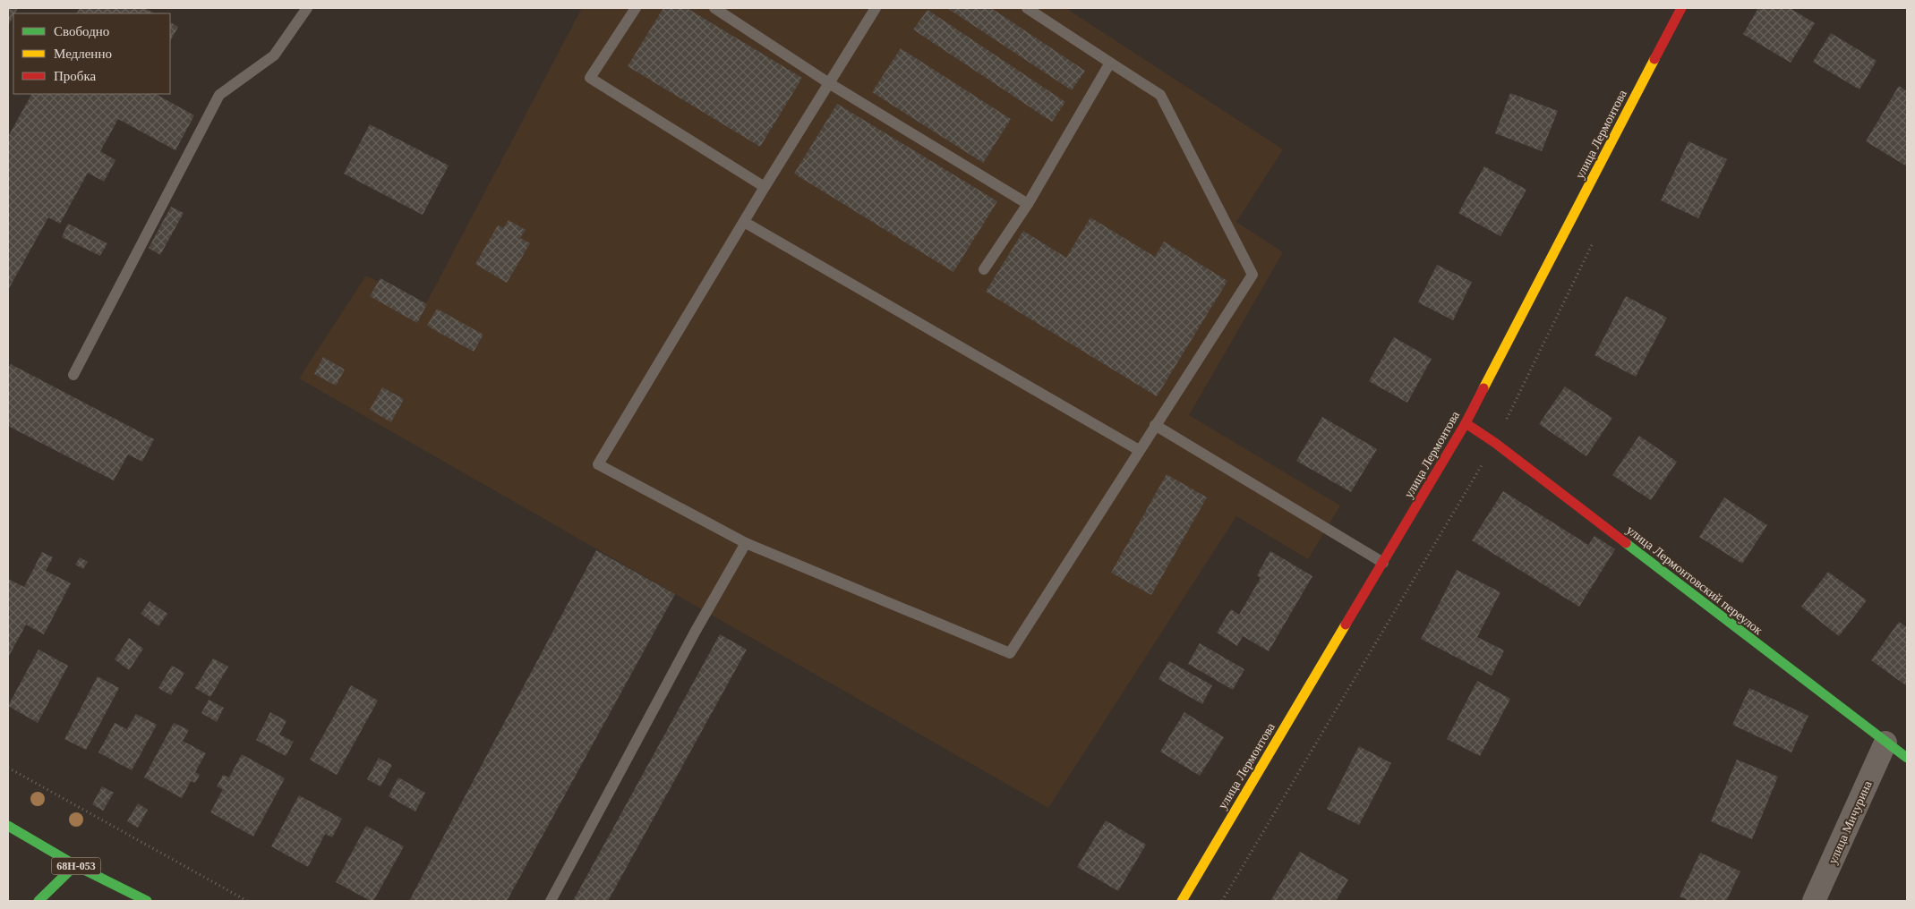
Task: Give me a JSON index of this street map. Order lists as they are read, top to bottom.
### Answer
{
  "streets": {
    "street": [
      "улица Лермонтова",
      "улица Лермонтовский переулок",
      "улица Мичурина",
      "68Н-053"
    ]
  },
  "crossings": [
    ["улица Лермонтова", "улица Лермонтовский переулок"],
    ["улица Лермонтовский переулок", "улица Мичурина"]
  ],
  "legend": ["Свободно", "Медленно", "Пробка"]
}
